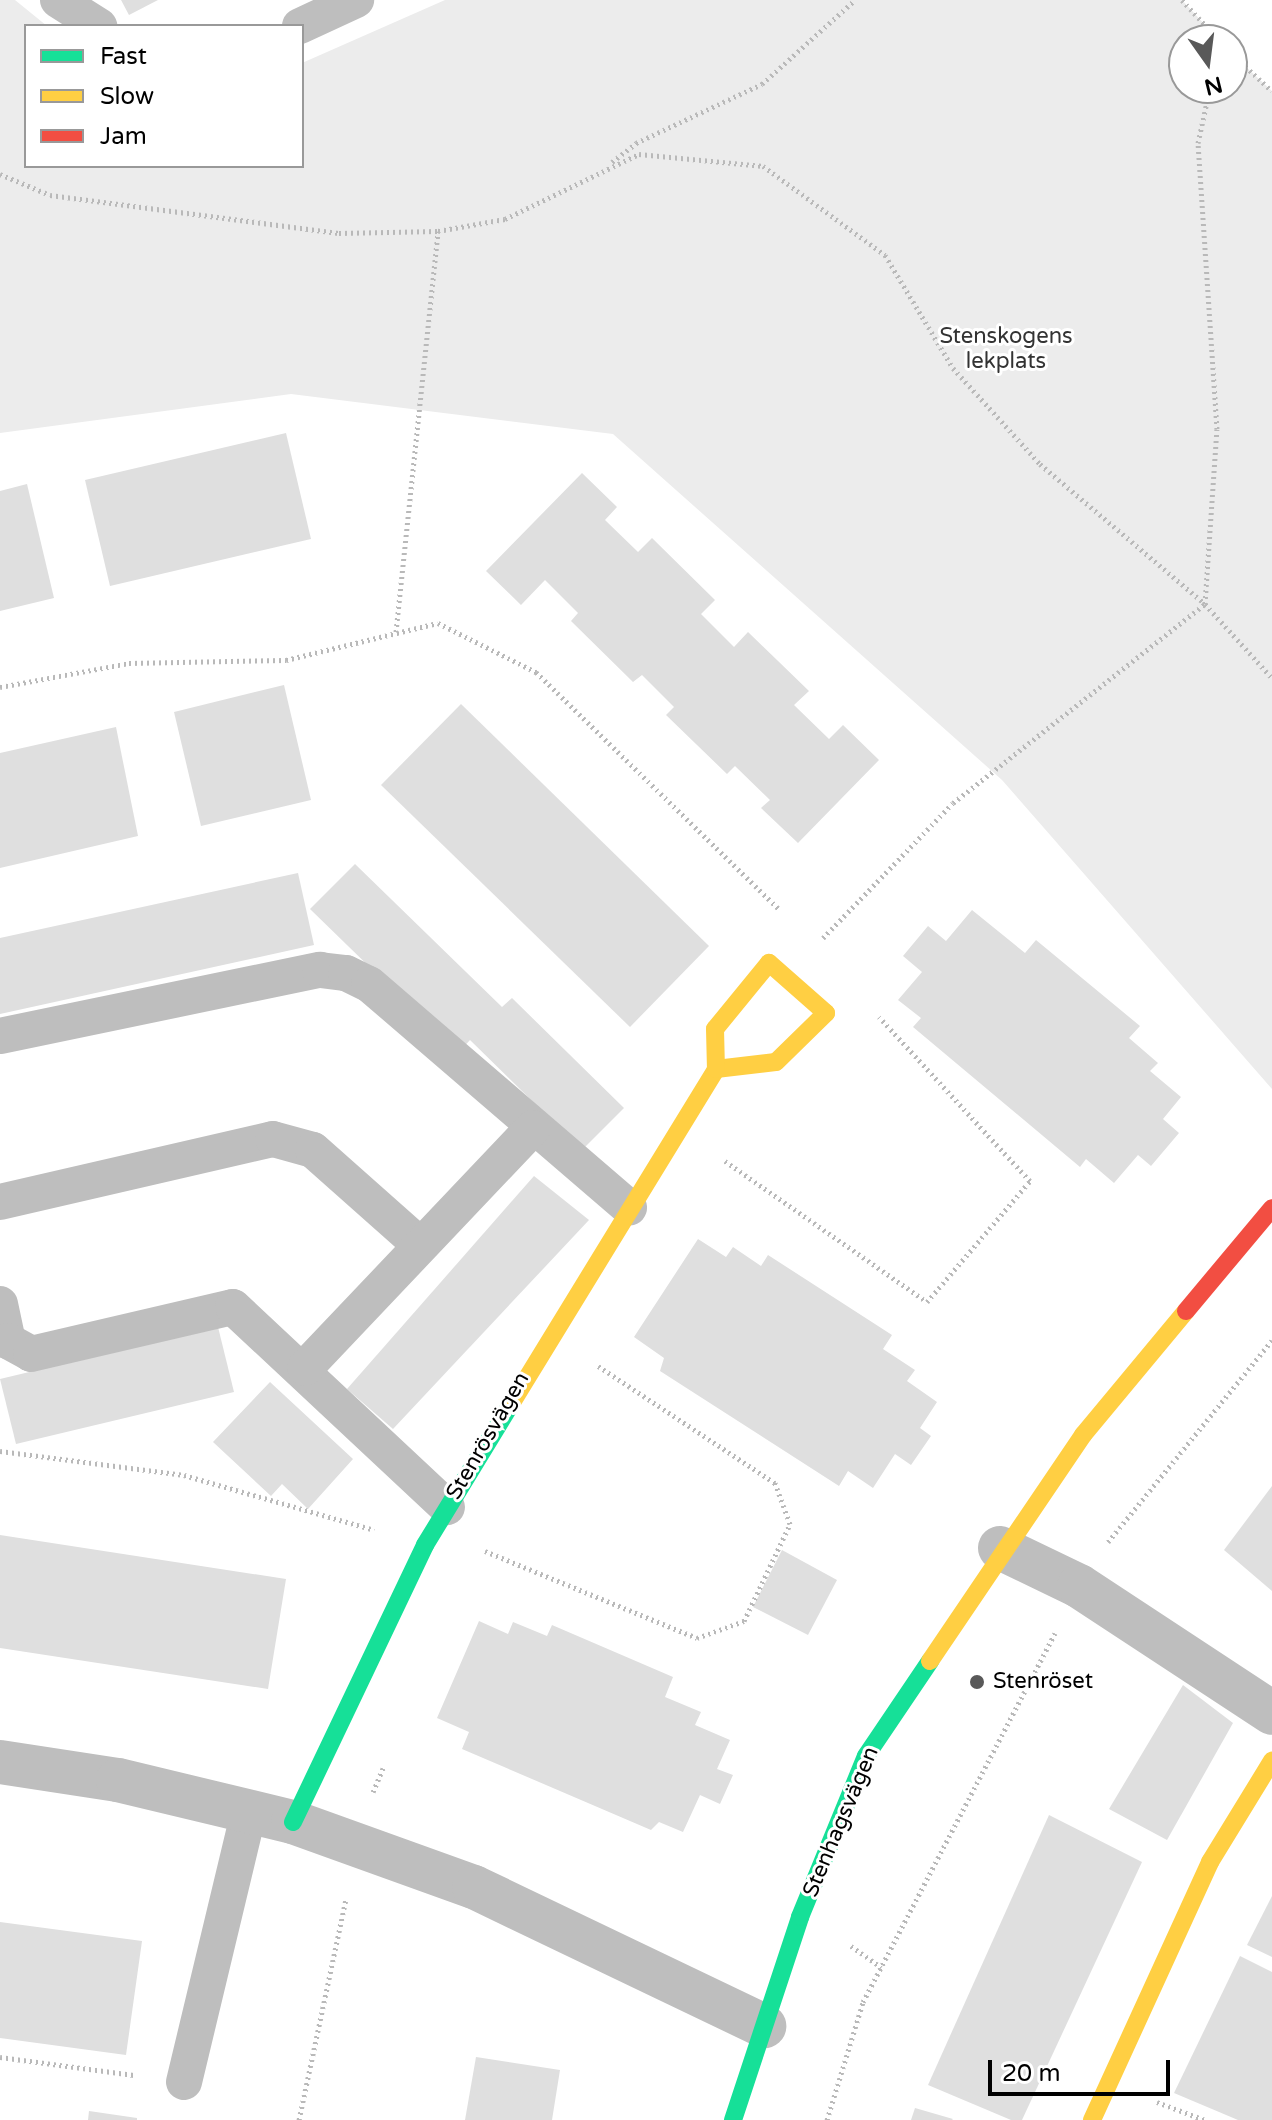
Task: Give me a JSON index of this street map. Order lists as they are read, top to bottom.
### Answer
{
  "streets": {
    "street": ["Stenrösvägen", "Stenhagsvägen"]
  },
  "parks": ["Stenskogens lekplats"],
  "places": ["Stenröset"],
  "legend": ["Fast", "Slow", "Jam"],
  "scale_bar": "20 m",
  "north": "bottom"
}
